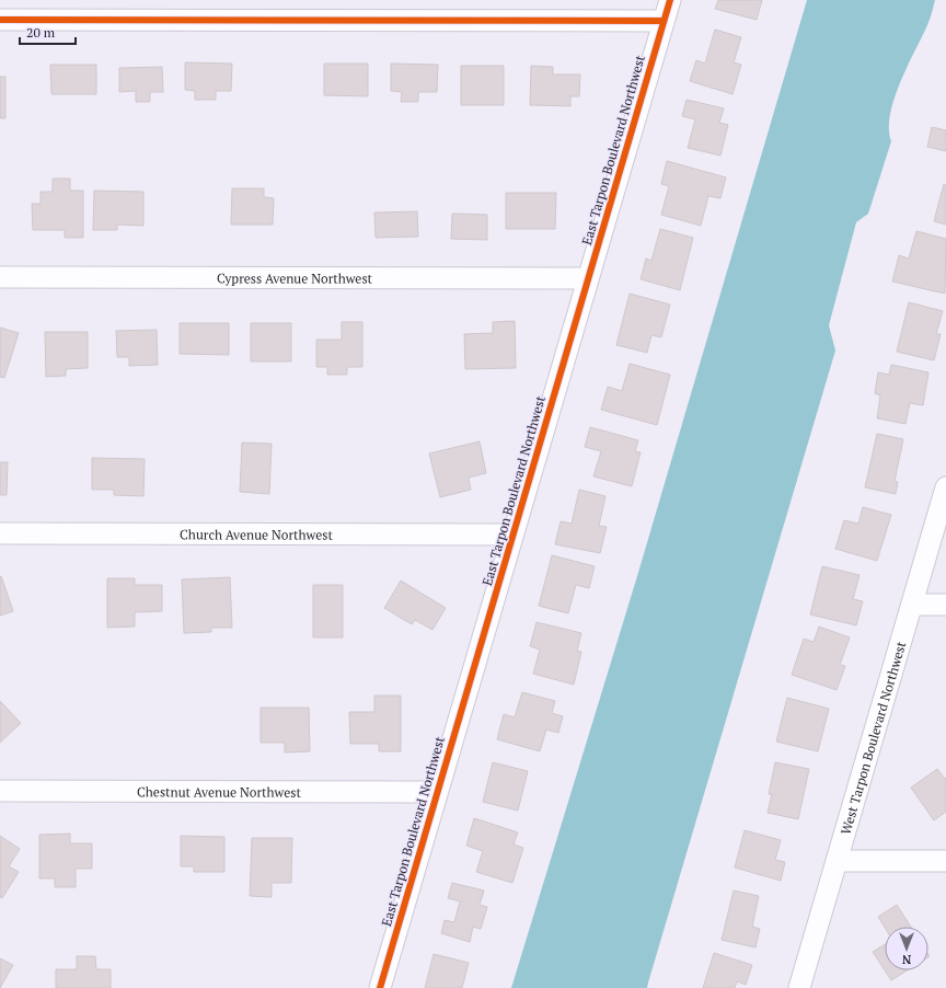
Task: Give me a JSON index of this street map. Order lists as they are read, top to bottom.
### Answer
{
  "streets": {
    "street": [
      "East Tarpon Boulevard Northwest",
      "Cypress Avenue Northwest",
      "Church Avenue Northwest",
      "West Tarpon Boulevard Northwest",
      "Chestnut Avenue Northwest"
    ]
  },
  "crossings": [
    ["East Tarpon Boulevard Northwest", "Cypress Avenue Northwest"],
    ["East Tarpon Boulevard Northwest", "Church Avenue Northwest"],
    ["East Tarpon Boulevard Northwest", "Chestnut Avenue Northwest"]
  ],
  "scale_bar": "20 m",
  "north": "bottom"
}
